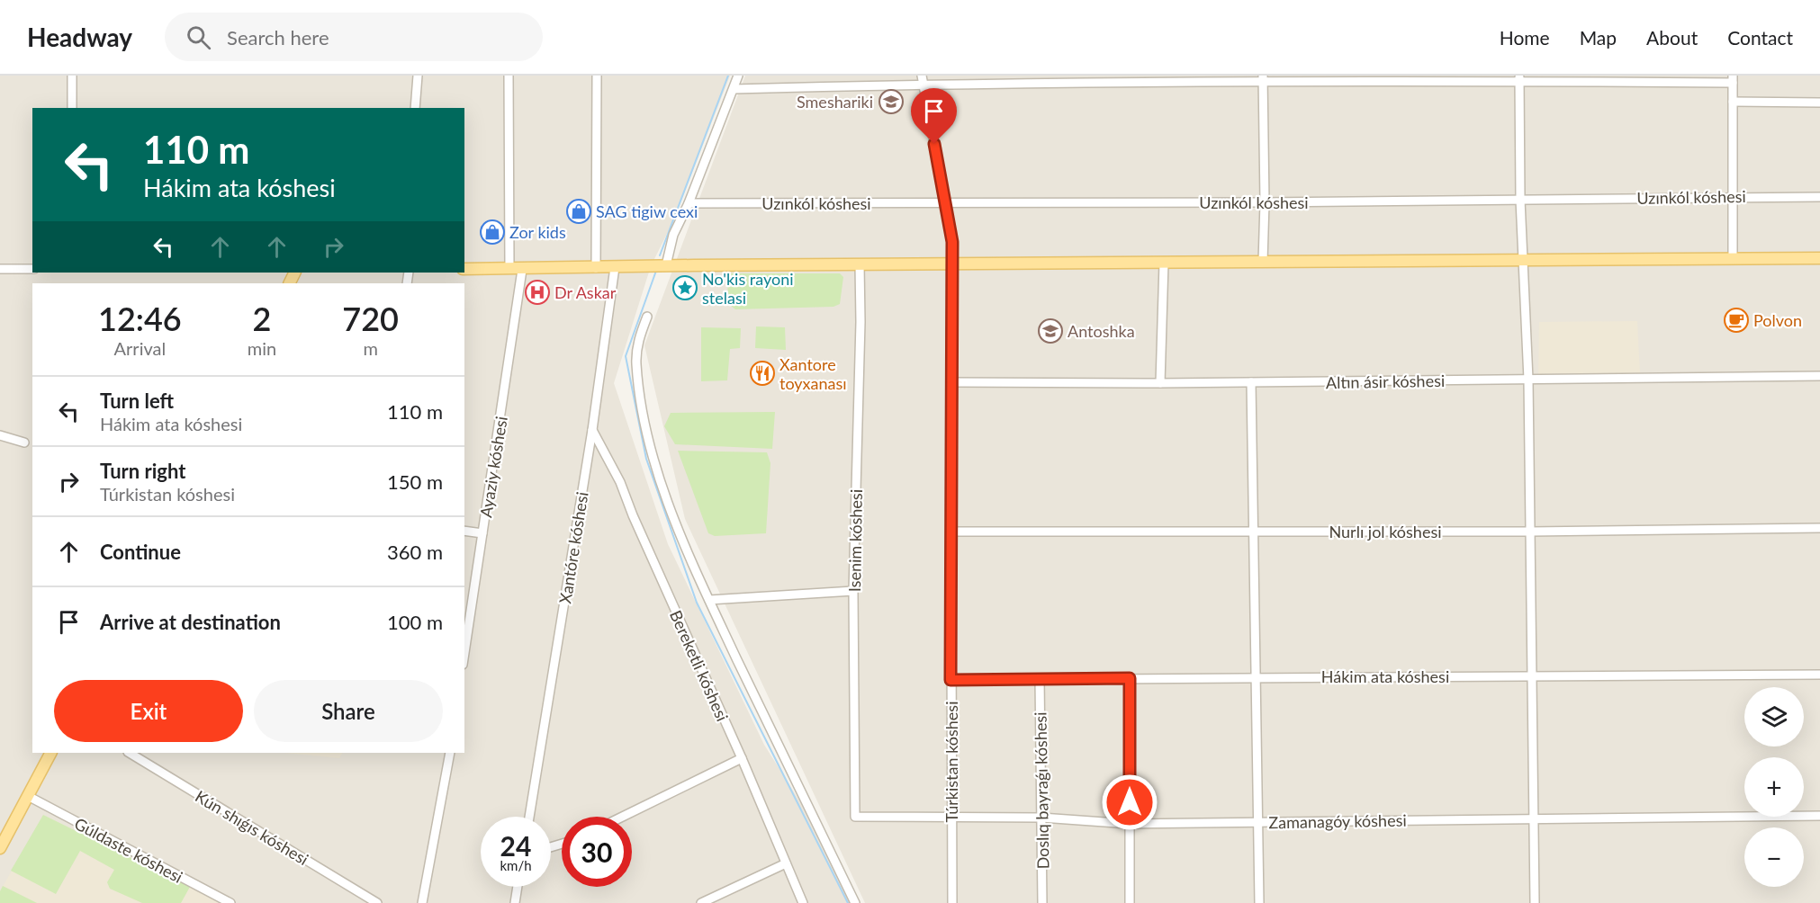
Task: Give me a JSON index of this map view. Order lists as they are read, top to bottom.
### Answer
{
  "streets": {
    "street": [
      "Uzınkól kóshesi",
      "Altın ásir kóshesi",
      "Ayaziy kóshesi",
      "Nurlı jol kóshesi",
      "Isenim kóshesi",
      "Xantóre kóshesi",
      "Bereketli kóshesi",
      "Hákim ata kóshesi",
      "Túrkistan kóshesi",
      "Doslıq bayraǵı kóshesi",
      "Zamanagóy kóshesi",
      "Kún shıǵıs kóshesi",
      "Gúldaste kóshesi"
    ]
  },
  "crossings": [
    ["Uzınkól kóshesi", "Túrkistan kóshesi"],
    ["Altın ásir kóshesi", "Túrkistan kóshesi"],
    ["Nurlı jol kóshesi", "Túrkistan kóshesi"],
    ["Isenim kóshesi", "Zamanagóy kóshesi"],
    ["Xantóre kóshesi", "Bereketli kóshesi"],
    ["Hákim ata kóshesi", "Túrkistan kóshesi"],
    ["Hákim ata kóshesi", "Doslıq bayraǵı kóshesi"],
    ["Túrkistan kóshesi", "Zamanagóy kóshesi"],
    ["Doslıq bayraǵı kóshesi", "Zamanagóy kóshesi"]
  ],
  "places": {
    "school or university": ["Smeshariki", "Antoshka"],
    "shop": ["SAG tigiw cexi", "Zor kids"],
    "place": ["No'kis rayoni stelasi"],
    "hospital": ["Dr Askar"],
    "cafe": ["Polvon"],
    "restaurant": ["Xantore toyxanası"]
  },
  "page": {
    "header": "Headway",
    "search": "Search here",
    "nav": [
      "Home",
      "Map",
      "About",
      "Contact"
    ],
    "turn": ["110 m", "Hákim ata kóshesi"],
    "eta": [
      "12:46",
      "Arrival",
      "2",
      "min",
      "720",
      "m"
    ],
    "list": [
      {
        "name": "Turn left",
        "note": "Hákim ata kóshesi",
        "value": "110 m"
      },
      {
        "name": "Turn right",
        "note": "Túrkistan kóshesi",
        "value": "150 m"
      },
      {
        "name": "Continue",
        "value": "360 m"
      },
      {
        "name": "Arrive at destination",
        "value": "100 m"
      }
    ],
    "buttons": ["Exit", "Share"],
    "map_buttons": ["+", "−"],
    "speed": "24 km/h",
    "limit": "30"
  }
}
